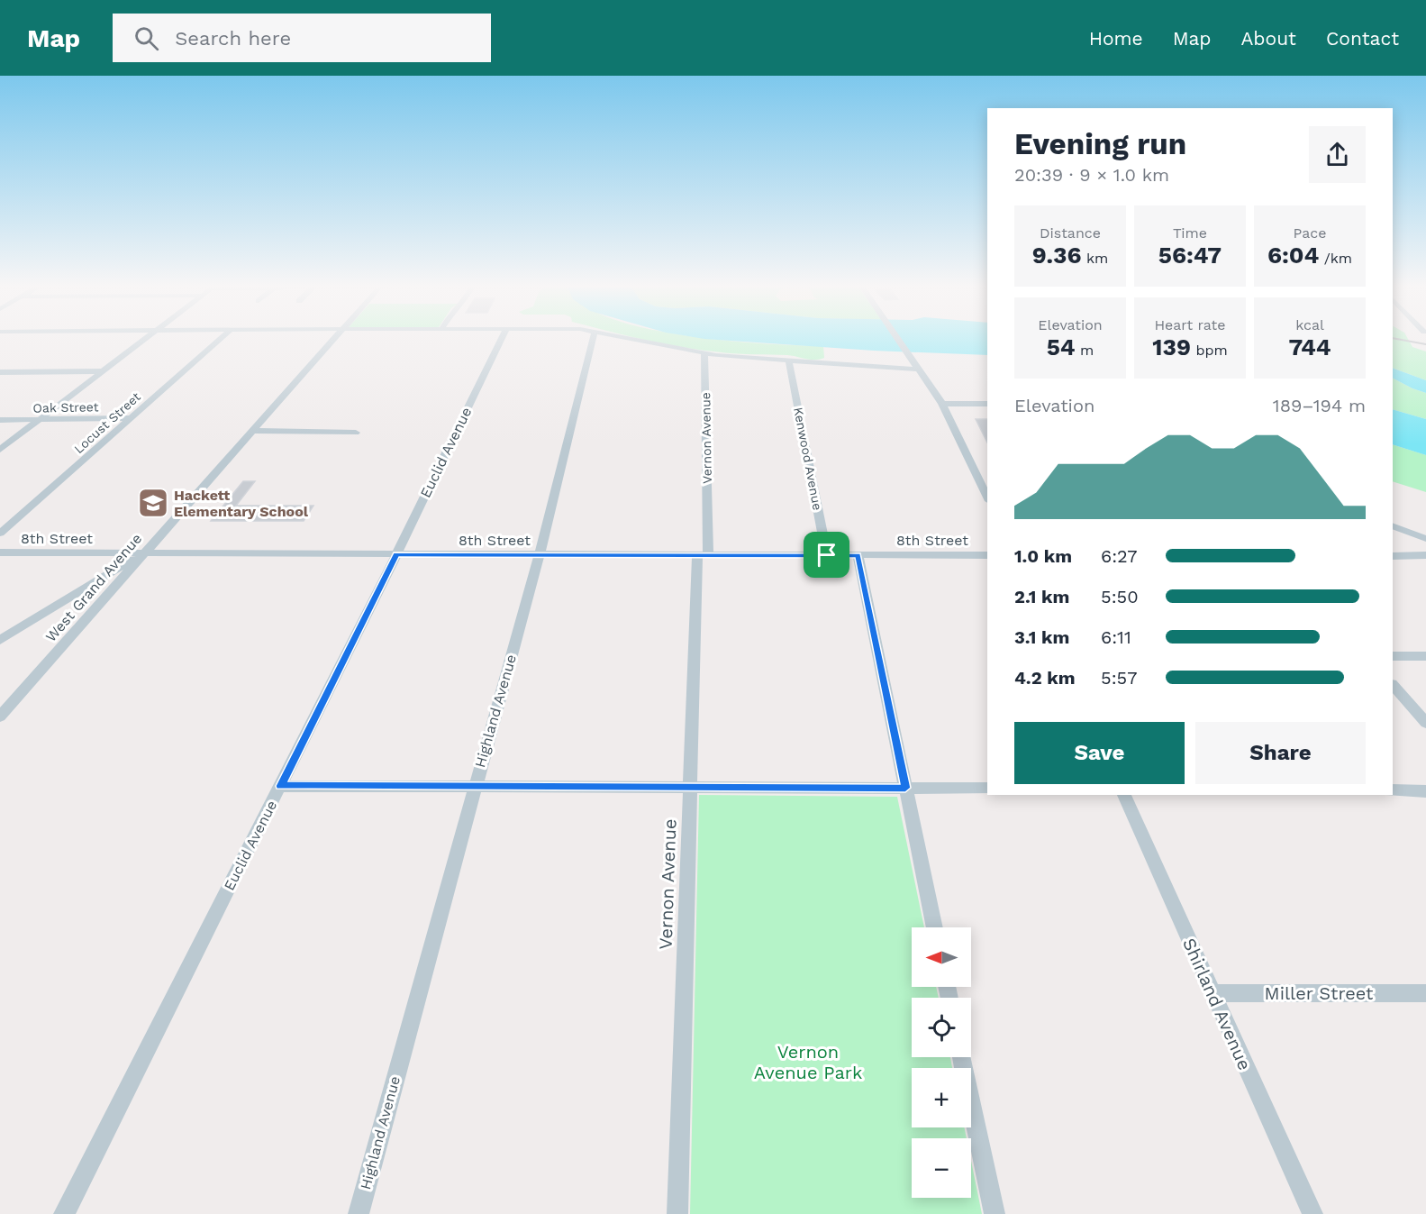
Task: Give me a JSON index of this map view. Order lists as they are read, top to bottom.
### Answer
{
  "streets": {
    "street": [
      "Oak Street",
      "Locust Street",
      "Vernon Avenue",
      "Euclid Avenue",
      "Kenwood Avenue",
      "8th Street",
      "West Grand Avenue",
      "Highland Avenue",
      "Miller Street",
      "Shirland Avenue"
    ]
  },
  "crossings": [
    ["Oak Street", "Locust Street"],
    ["Vernon Avenue", "8th Street"],
    ["Euclid Avenue", "8th Street"],
    ["Kenwood Avenue", "8th Street"],
    ["8th Street", "West Grand Avenue"],
    ["8th Street", "Highland Avenue"],
    ["Miller Street", "Shirland Avenue"]
  ],
  "parks": ["Vernon Avenue Park"],
  "places": {
    "school or university": ["Hackett Elementary School"]
  },
  "north": "left",
  "page": {
    "header": "Map",
    "search": "Search here",
    "nav": [
      "Home",
      "Map",
      "About",
      "Contact"
    ],
    "heading": ["Evening run", "20:39 · 9 × 1.0 km"],
    "stats": [
      ["Distance", "9.36 km"],
      ["Time", "56:47"],
      ["Pace", "6:04 /km"],
      ["Elevation", "54 m"],
      ["Heart rate", "139 bpm"],
      ["kcal", "744"]
    ],
    "chart": ["Elevation", "189–194 m"],
    "list": [
      {
        "name": "1.0 km",
        "note": "6:27"
      },
      {
        "name": "2.1 km",
        "note": "5:50"
      },
      {
        "name": "3.1 km",
        "note": "6:11"
      },
      {
        "name": "4.2 km",
        "note": "5:57"
      }
    ],
    "buttons": ["Save", "Share"],
    "map_buttons": ["+", "−"]
  }
}
